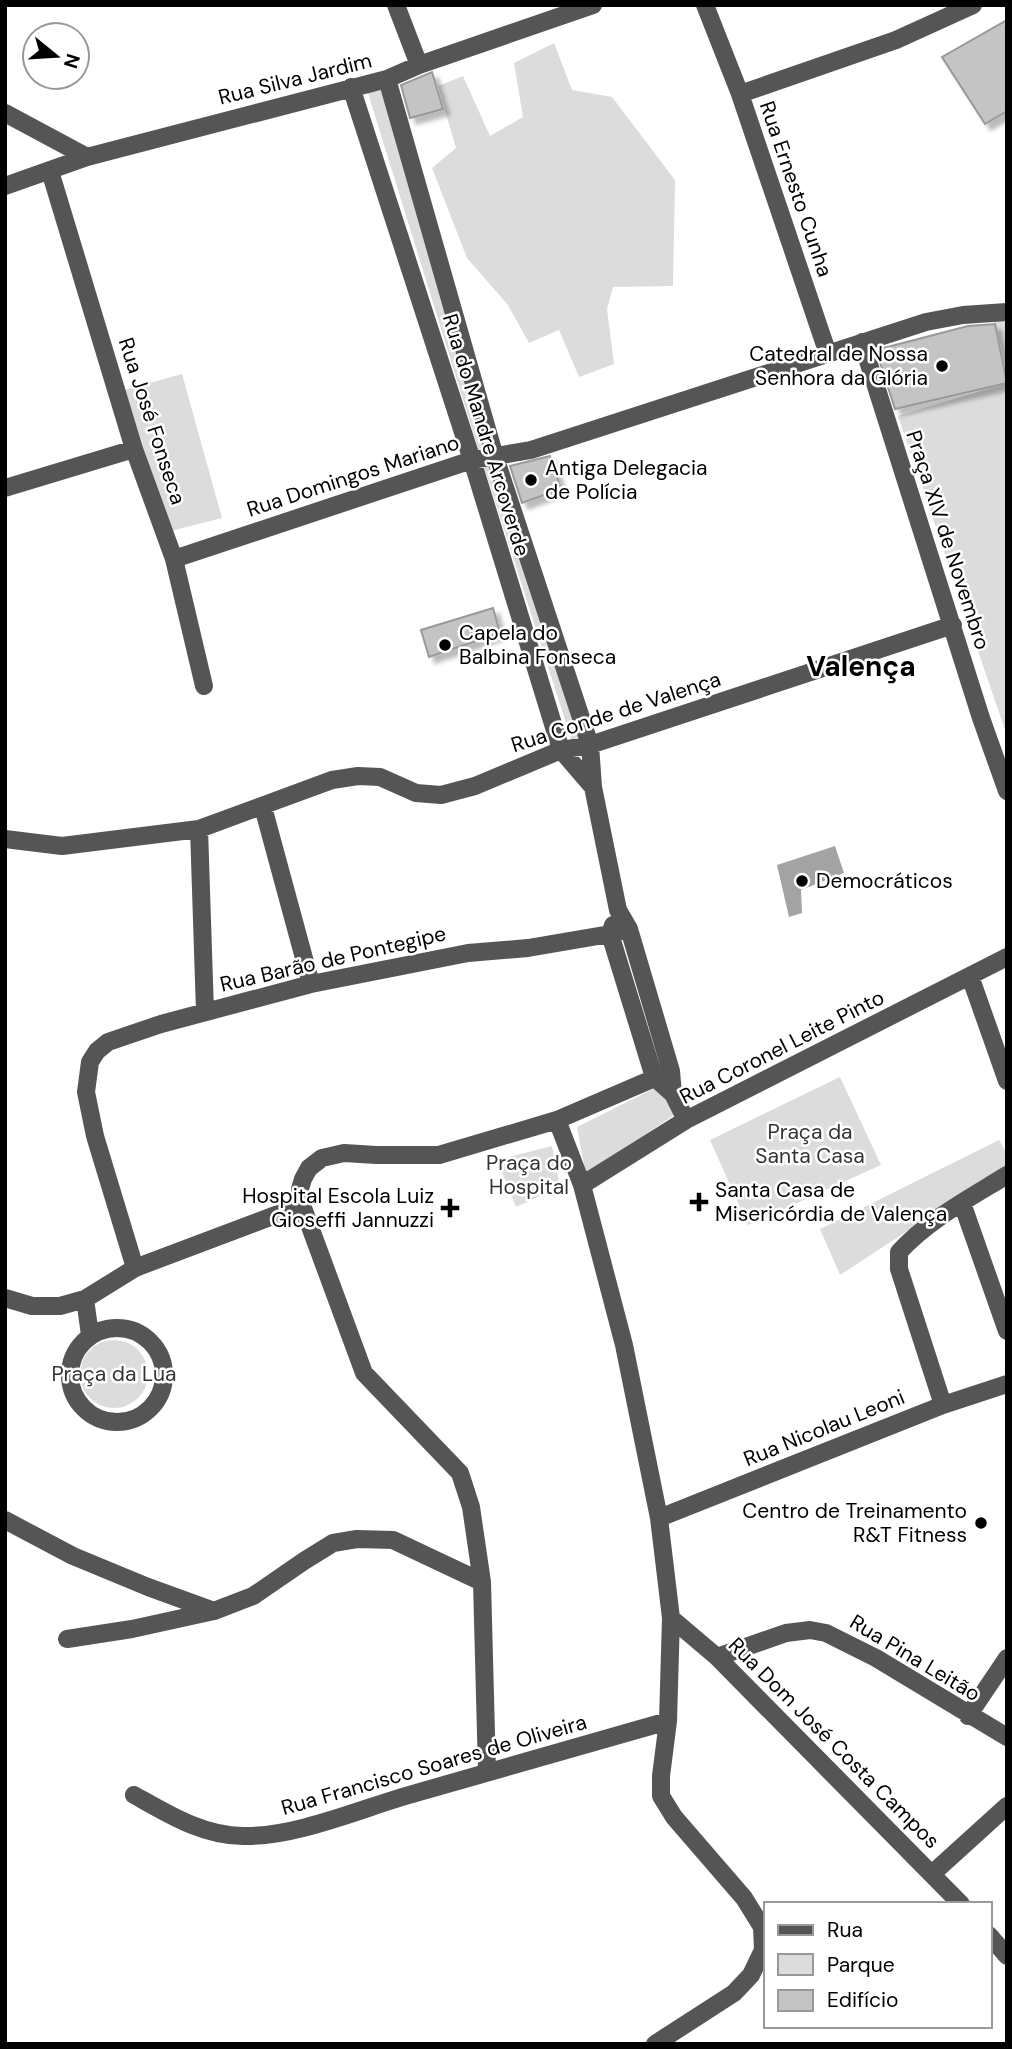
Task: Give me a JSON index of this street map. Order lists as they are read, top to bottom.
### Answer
{
  "streets": {
    "street": [
      "Rua Silva Jardim",
      "Rua Ernesto Cunha",
      "Rua José Fonseca",
      "Rua do Mandre Arcoverde",
      "Rua Domingos Mariano",
      "Praça XIV de Novembro",
      "Rua Conde de Valença",
      "Rua Barão de Pontegipe",
      "Rua Coronel Leite Pinto",
      "Rua Nicolau Leoni",
      "Rua Pina Leitão",
      "Rua Dom José Costa Campos",
      "Rua Francisco Soares de Oliveira"
    ]
  },
  "crossings": [
    ["Rua Silva Jardim", "Rua José Fonseca"],
    ["Rua Silva Jardim", "Rua do Mandre Arcoverde"],
    ["Rua Ernesto Cunha", "Rua Domingos Mariano"],
    ["Rua José Fonseca", "Rua Domingos Mariano"],
    ["Rua do Mandre Arcoverde", "Rua Domingos Mariano"],
    ["Rua do Mandre Arcoverde", "Rua Conde de Valença"],
    ["Rua do Mandre Arcoverde", "Rua Barão de Pontegipe"],
    ["Rua do Mandre Arcoverde", "Rua Coronel Leite Pinto"],
    ["Praça XIV de Novembro", "Rua Conde de Valença"],
    ["Rua Pina Leitão", "Rua Dom José Costa Campos"]
  ],
  "districts": ["Valença"],
  "parks": ["Praça da Santa Casa", "Praça do Hospital", "Praça da Lua"],
  "places": {
    "other": [
      "Catedral de Nossa Senhora da Glória",
      "Antiga Delegacia de Polícia",
      "Capela do Balbina Fonseca",
      "Democráticos",
      "Centro de Treinamento R&T Fitness"
    ],
    "health": ["Santa Casa de Misericórdia de Valença", "Hospital Escola Luiz Gioseffi Jannuzzi"]
  },
  "legend": ["Rua", "Parque", "Edifício"],
  "north": "right"
}
